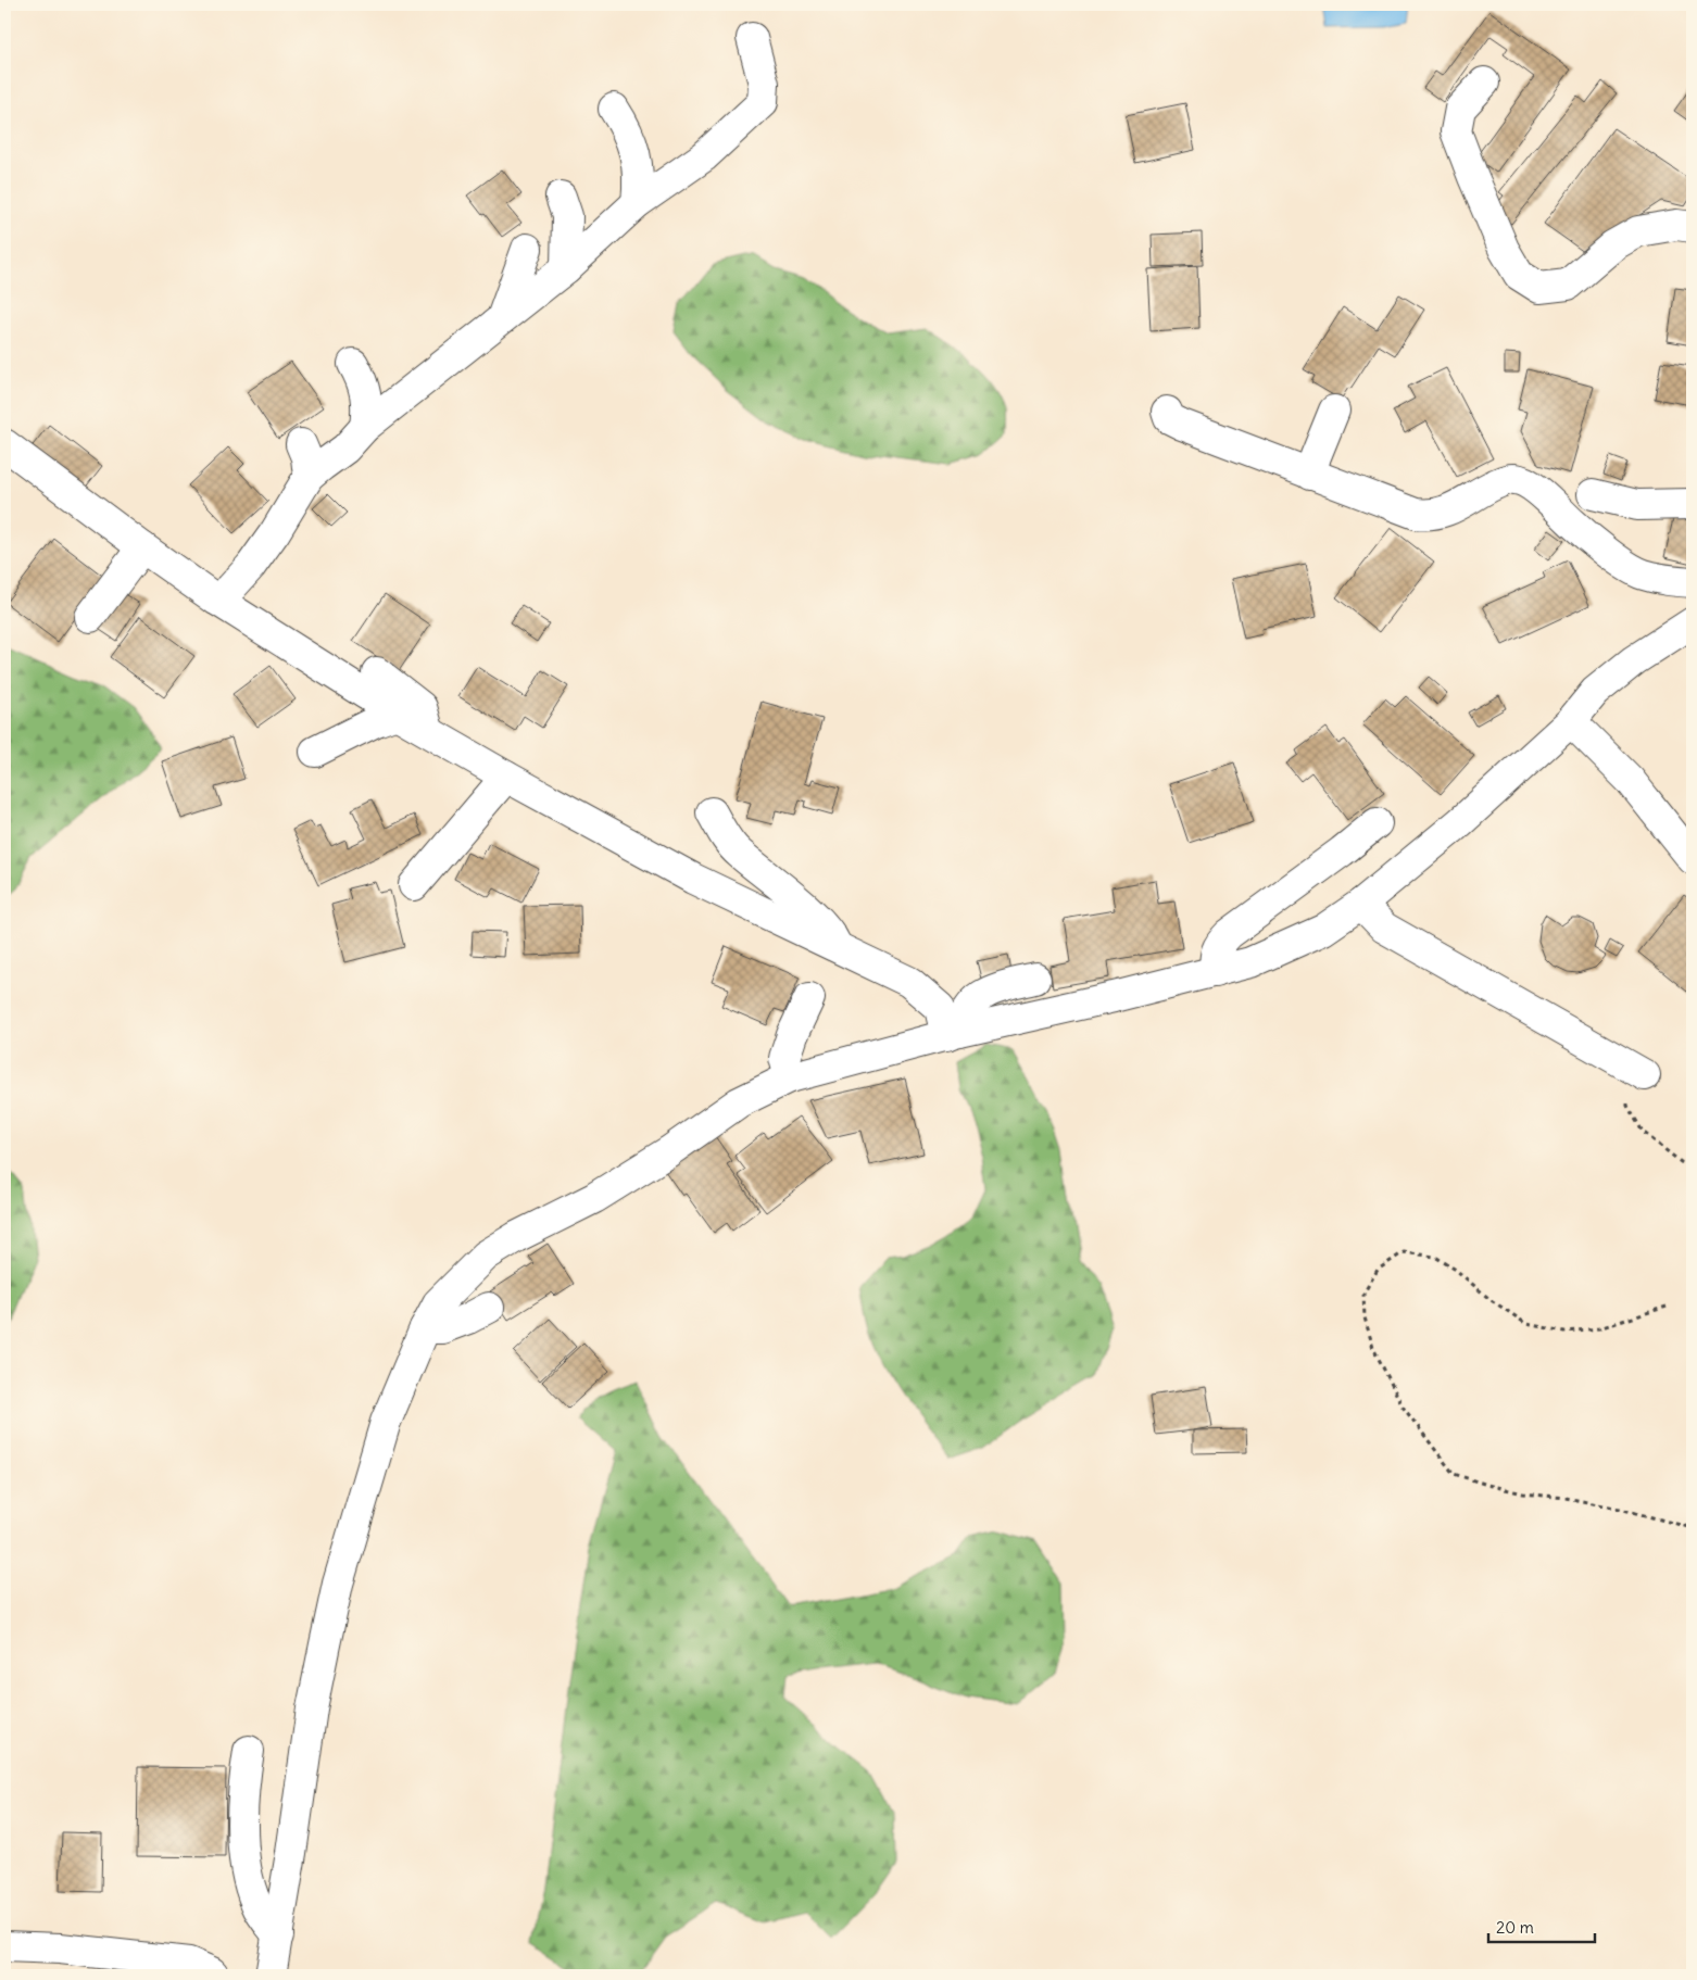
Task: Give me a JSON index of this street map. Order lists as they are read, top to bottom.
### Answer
{
  "scale_bar": "20 m"
}
